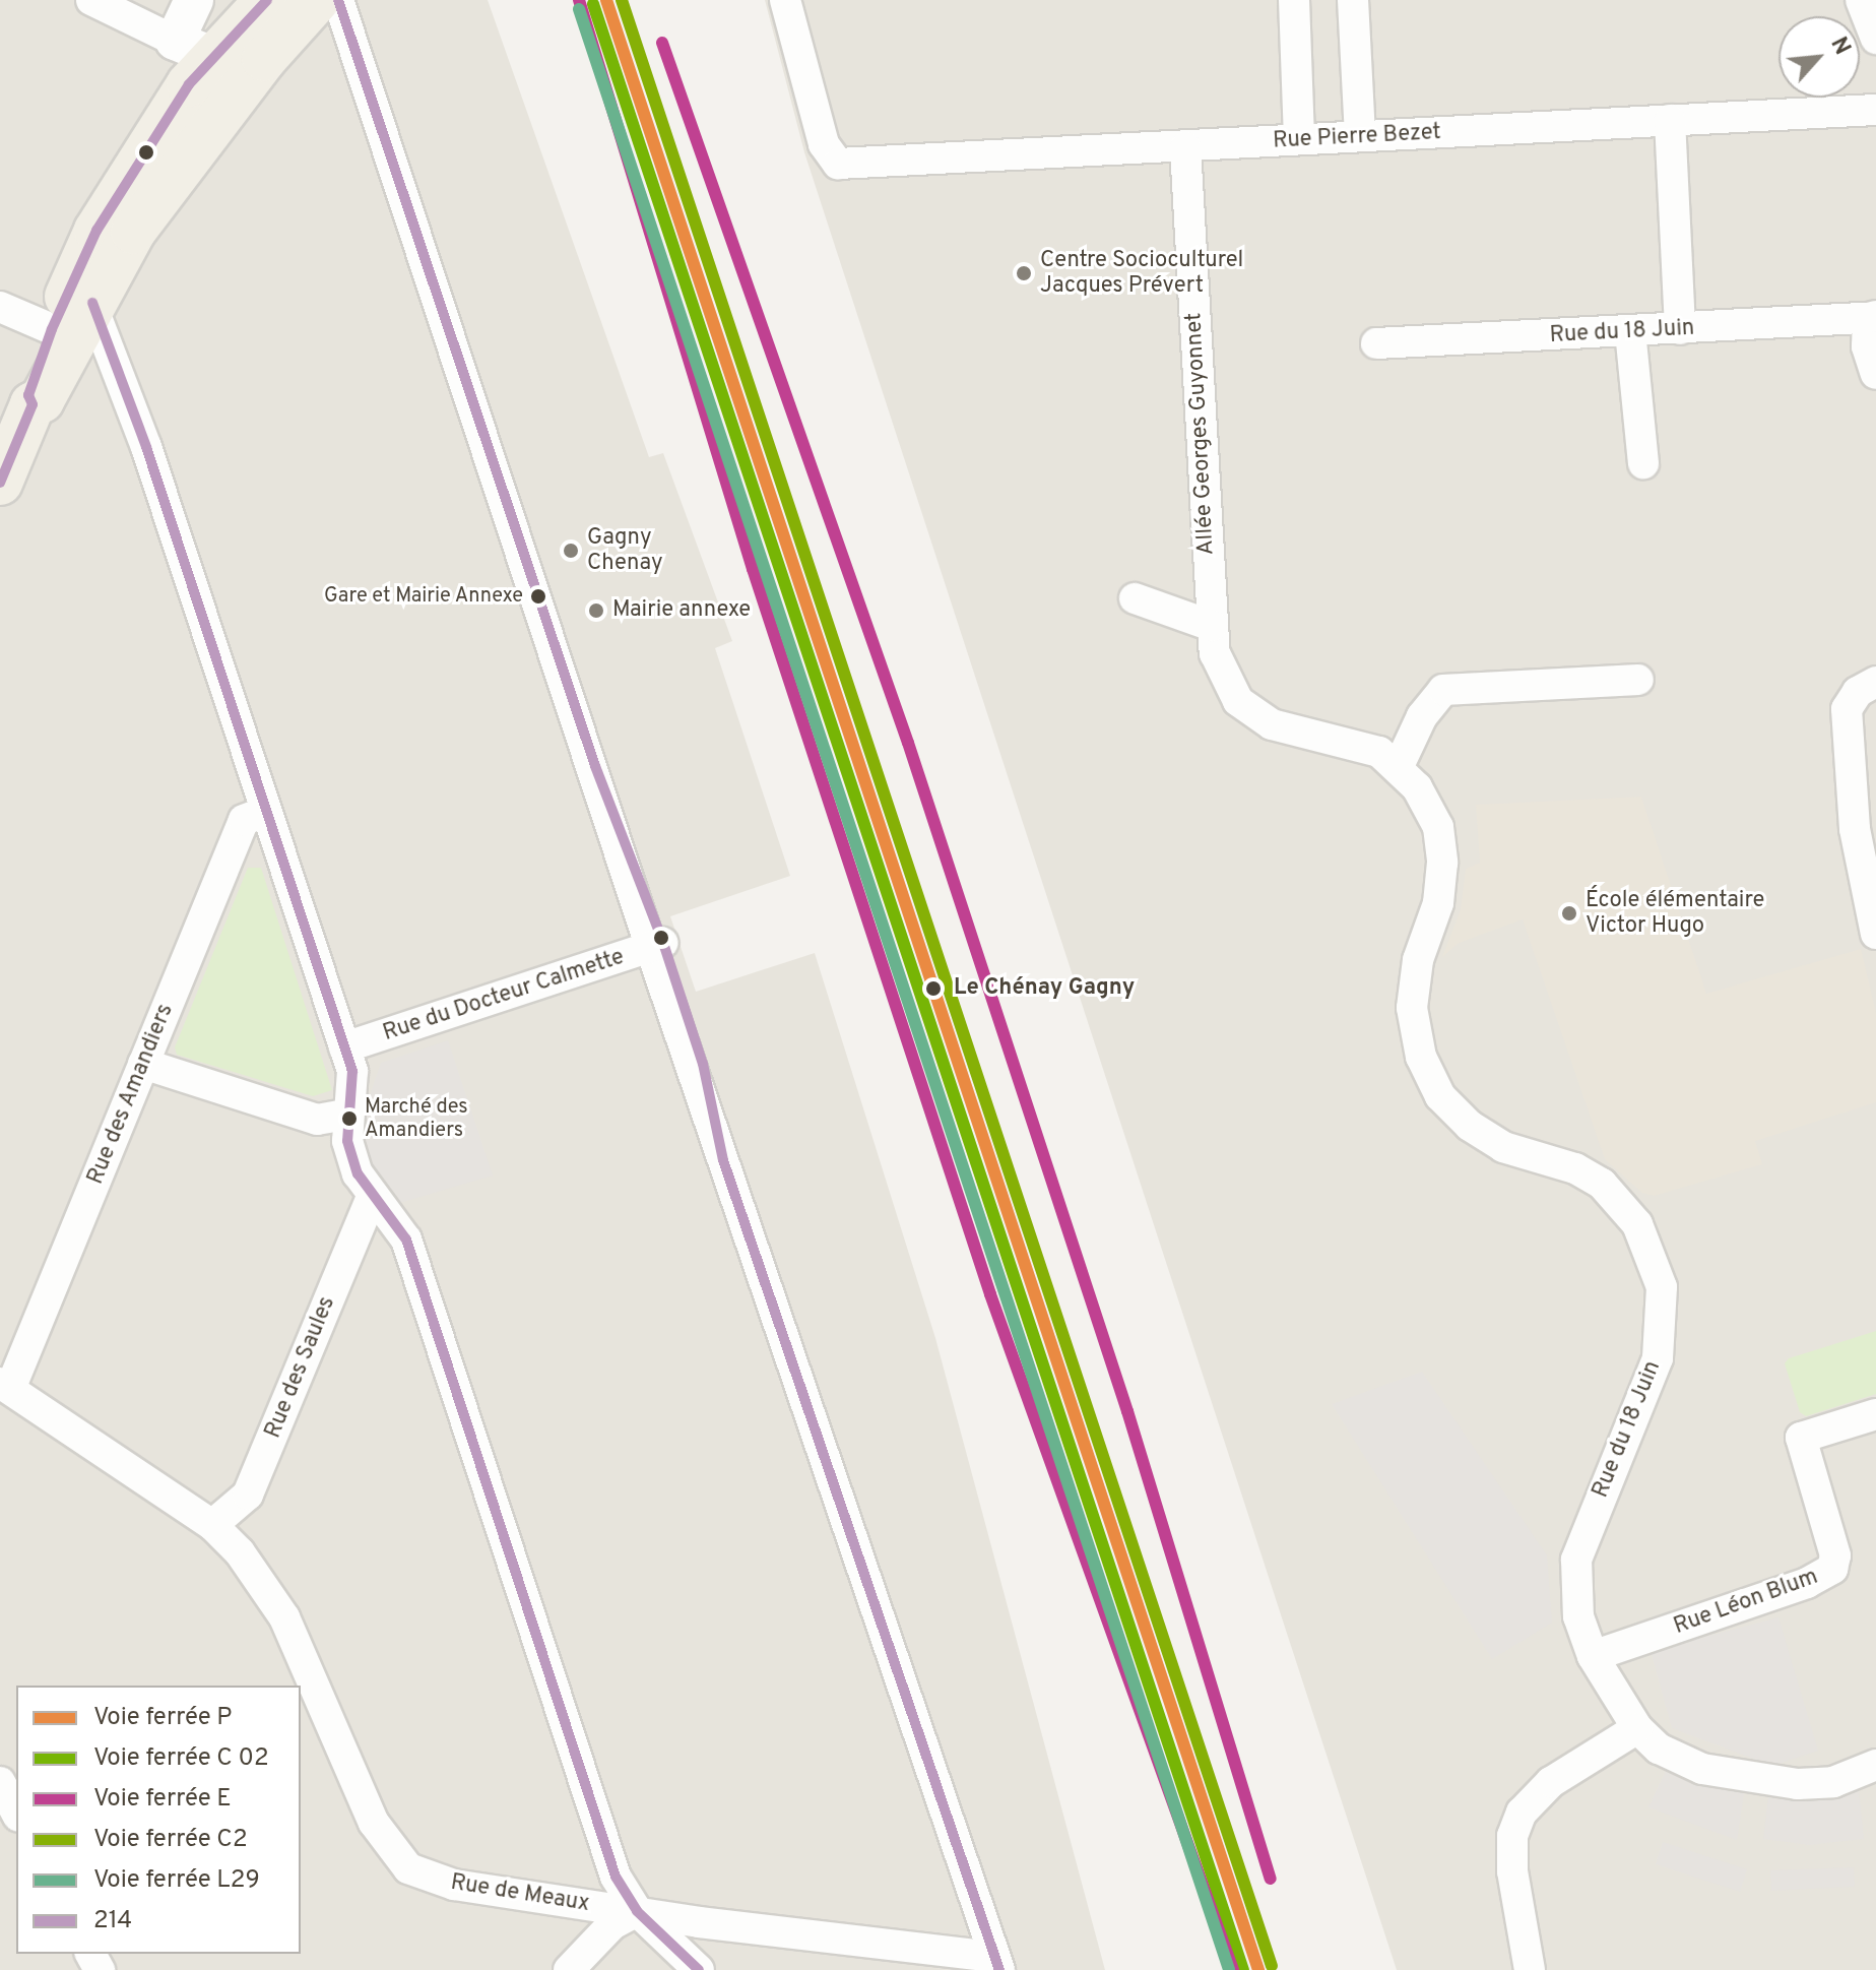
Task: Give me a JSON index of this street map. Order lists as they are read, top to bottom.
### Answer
{
  "streets": {
    "street": [
      "Rue Pierre Bezet",
      "Rue du 18 Juin",
      "Allée Georges Guyonnet",
      "Rue du Docteur Calmette",
      "Rue des Amandiers",
      "Rue des Saules",
      "Rue Léon Blum",
      "Rue de Meaux"
    ]
  },
  "crossings": [
    ["Rue Pierre Bezet", "Allée Georges Guyonnet"],
    ["Rue du 18 Juin", "Allée Georges Guyonnet"],
    ["Rue du 18 Juin", "Rue Léon Blum"],
    ["Rue des Amandiers", "Rue de Meaux"],
    ["Rue des Saules", "Rue de Meaux"]
  ],
  "places": [
    "Centre Socioculturel Jacques Prévert",
    "Gagny Chenay",
    "Gare et Mairie Annexe",
    "Mairie annexe",
    "École élémentaire Victor Hugo",
    "Le Chénay Gagny",
    "Marché des Amandiers"
  ],
  "lines": [
    "rail line P",
    "rail line E",
    "rail line C2",
    "transit line 214",
    "rail line L29"
  ],
  "legend": [
    "Voie ferrée P",
    "Voie ferrée C 02",
    "Voie ferrée E",
    "Voie ferrée C2",
    "Voie ferrée L29",
    "214"
  ],
  "north": "top right"
}
